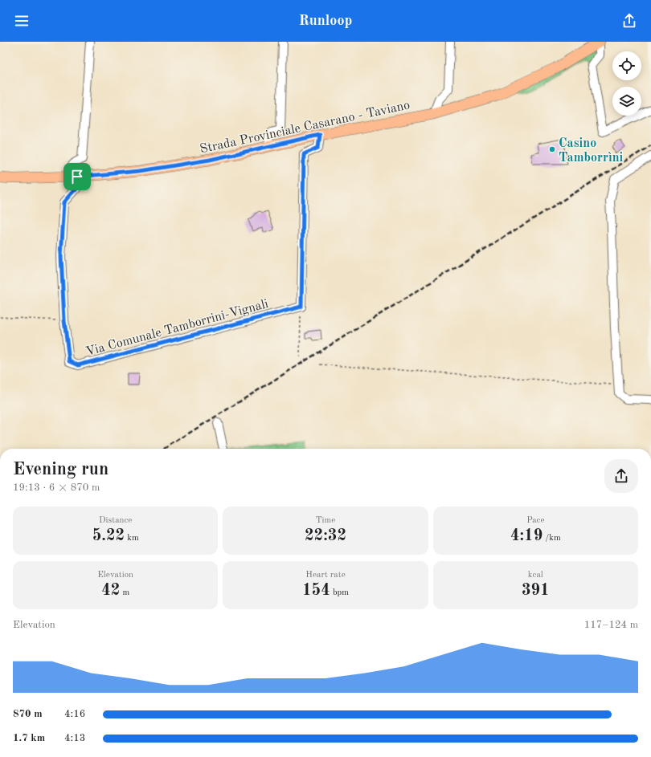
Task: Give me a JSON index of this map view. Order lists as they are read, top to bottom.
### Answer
{
  "streets": {
    "main road": ["Strada Provinciale Casarano - Taviano"],
    "street": ["Via Comunale Tamborrini-Vignali"]
  },
  "crossings": [
    ["Strada Provinciale Casarano - Taviano", "Via Comunale Tamborrini-Vignali"]
  ],
  "places": ["Casino Tamborrìni"],
  "page": {
    "header": "Runloop",
    "heading": ["Evening run", "19:13 · 6 × 870 m"],
    "stats": [
      ["Distance", "5.22 km"],
      ["Time", "22:32"],
      ["Pace", "4:19 /km"],
      ["Elevation", "42 m"],
      ["Heart rate", "154 bpm"],
      ["kcal", "391"]
    ],
    "chart": ["Elevation", "117–124 m"],
    "list": [
      {
        "name": "870 m",
        "note": "4:16"
      },
      {
        "name": "1.7 km",
        "note": "4:13"
      }
    ]
  }
}
